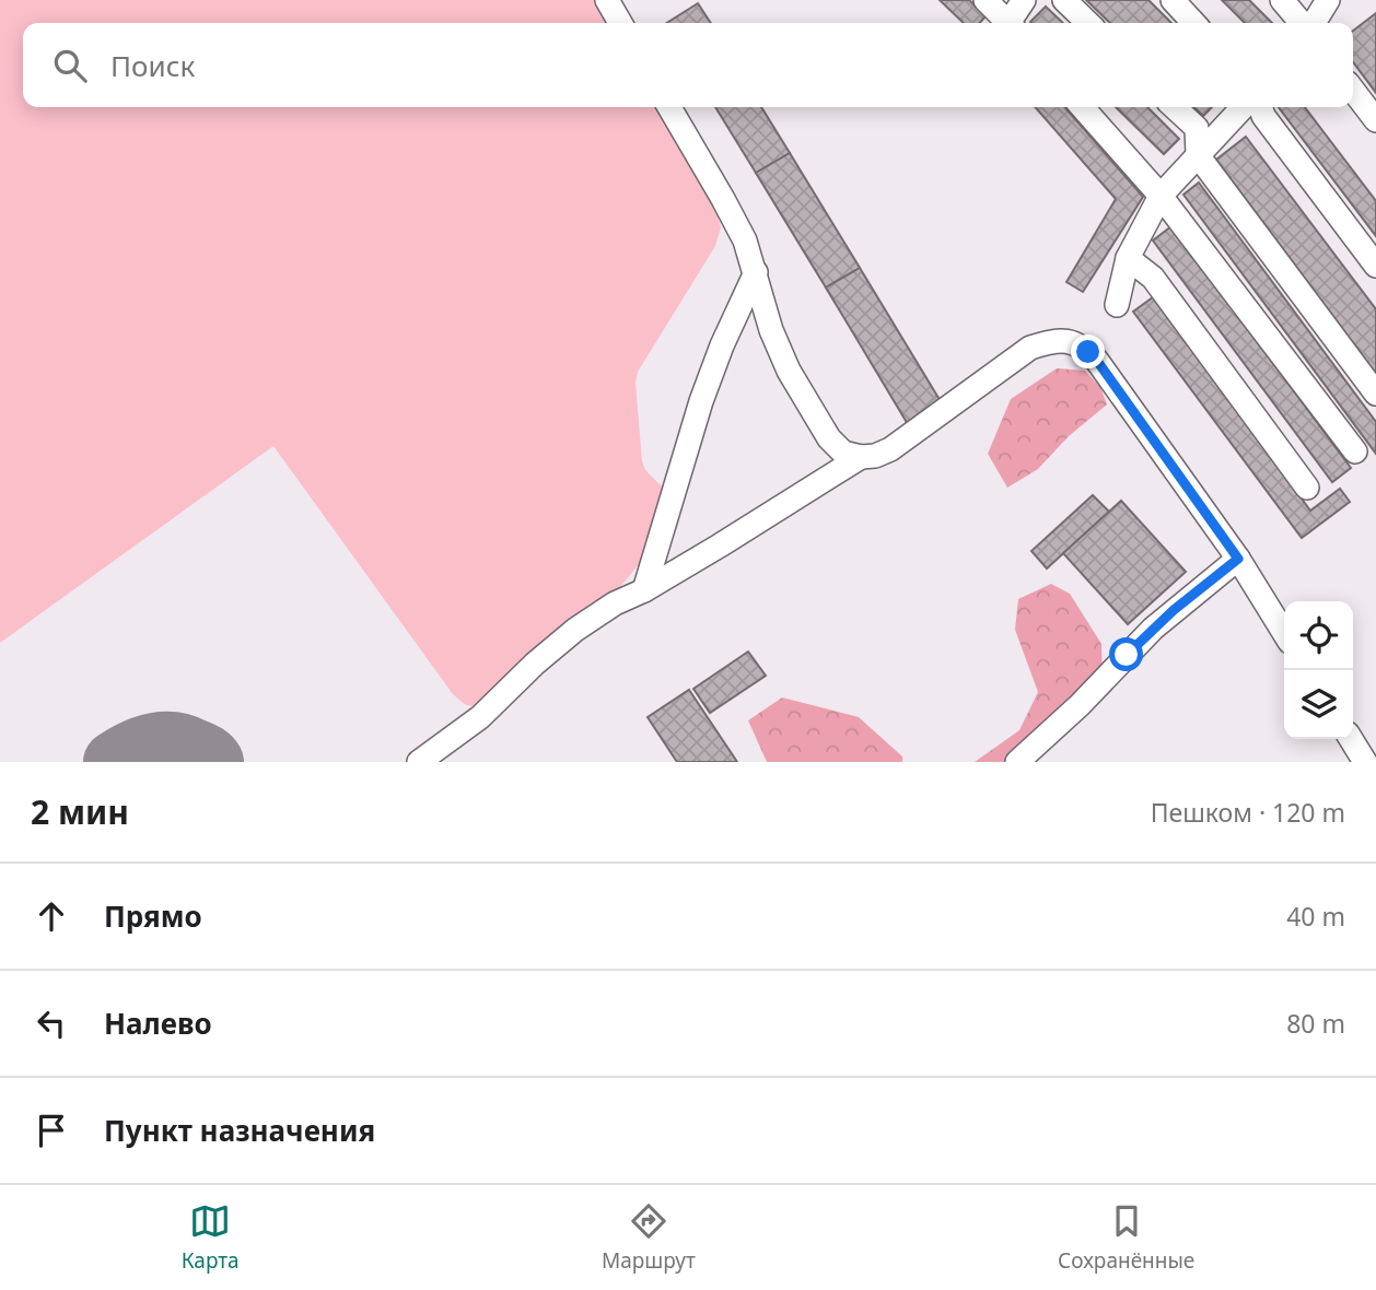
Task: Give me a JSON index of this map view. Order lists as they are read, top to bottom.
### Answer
{
  "page": {
    "search": "Поиск",
    "heading": ["2 мин", "Пешком · 120 m"],
    "list": [
      ["Прямо", "40 m"],
      ["Налево", "80 m"],
      "Пункт назначения"
    ],
    "nav": ["Карта", "Маршрут", "Сохранённые"]
  }
}
